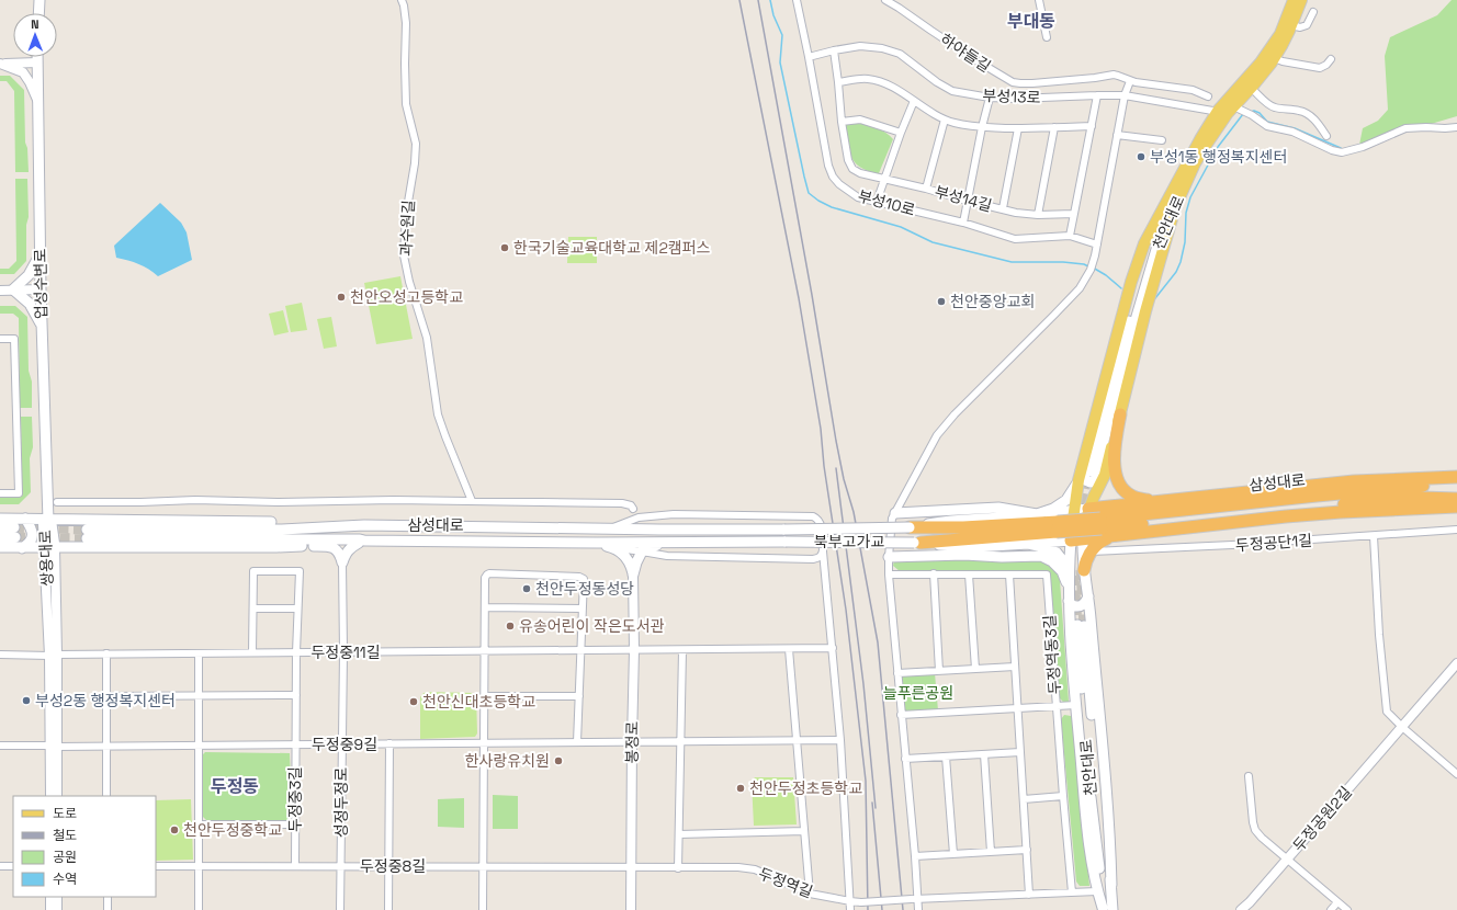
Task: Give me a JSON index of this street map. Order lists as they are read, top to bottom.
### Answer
{
  "streets": {
    "highway": ["삼성대로"],
    "main road": [
      "천안대로",
      "업성수변로",
      "북부고가교",
      "쌍용대로"
    ],
    "street": [
      "하야들길",
      "부성13로",
      "부성14길",
      "부성10로",
      "과수원길",
      "두정공단1길",
      "두정중11길",
      "두정역동3길",
      "봉정로",
      "두정중9길",
      "두정중3길",
      "성정두정로",
      "두정공원2길",
      "두정중8길",
      "두정역길"
    ]
  },
  "crossings": [
    ["부성13로", "부성14길"],
    ["부성13로", "부성10로"],
    ["부성13로", "천안대로"],
    ["천안대로", "북부고가교"],
    ["업성수변로", "쌍용대로"],
    ["삼성대로", "북부고가교"],
    ["쌍용대로", "두정중11길"],
    ["쌍용대로", "두정중9길"],
    ["두정중11길", "봉정로"],
    ["두정중11길", "두정중3길"],
    ["두정중11길", "성정두정로"],
    ["두정역동3길", "두정역길"],
    ["봉정로", "두정중9길"],
    ["봉정로", "두정중8길"],
    ["봉정로", "두정역길"],
    ["두정중9길", "두정중3길"],
    ["두정중9길", "성정두정로"],
    ["두정중3길", "두정중8길"],
    ["성정두정로", "두정중8길"],
    ["두정중8길", "두정역길"]
  ],
  "districts": ["부대동", "두정동"],
  "parks": ["늘푸른공원"],
  "places": [
    "부성1동 행정복지센터",
    "한국기술교육대학교 제2캠퍼스",
    "천안오성고등학교",
    "천안중앙교회",
    "천안두정동성당",
    "유송어린이 작은도서관",
    "부성2동 행정복지센터",
    "천안신대초등학교",
    "한사랑유치원",
    "천안두정초등학교",
    "천안두정중학교"
  ],
  "legend": [
    "도로",
    "철도",
    "공원",
    "수역"
  ],
  "north": "top"
}
